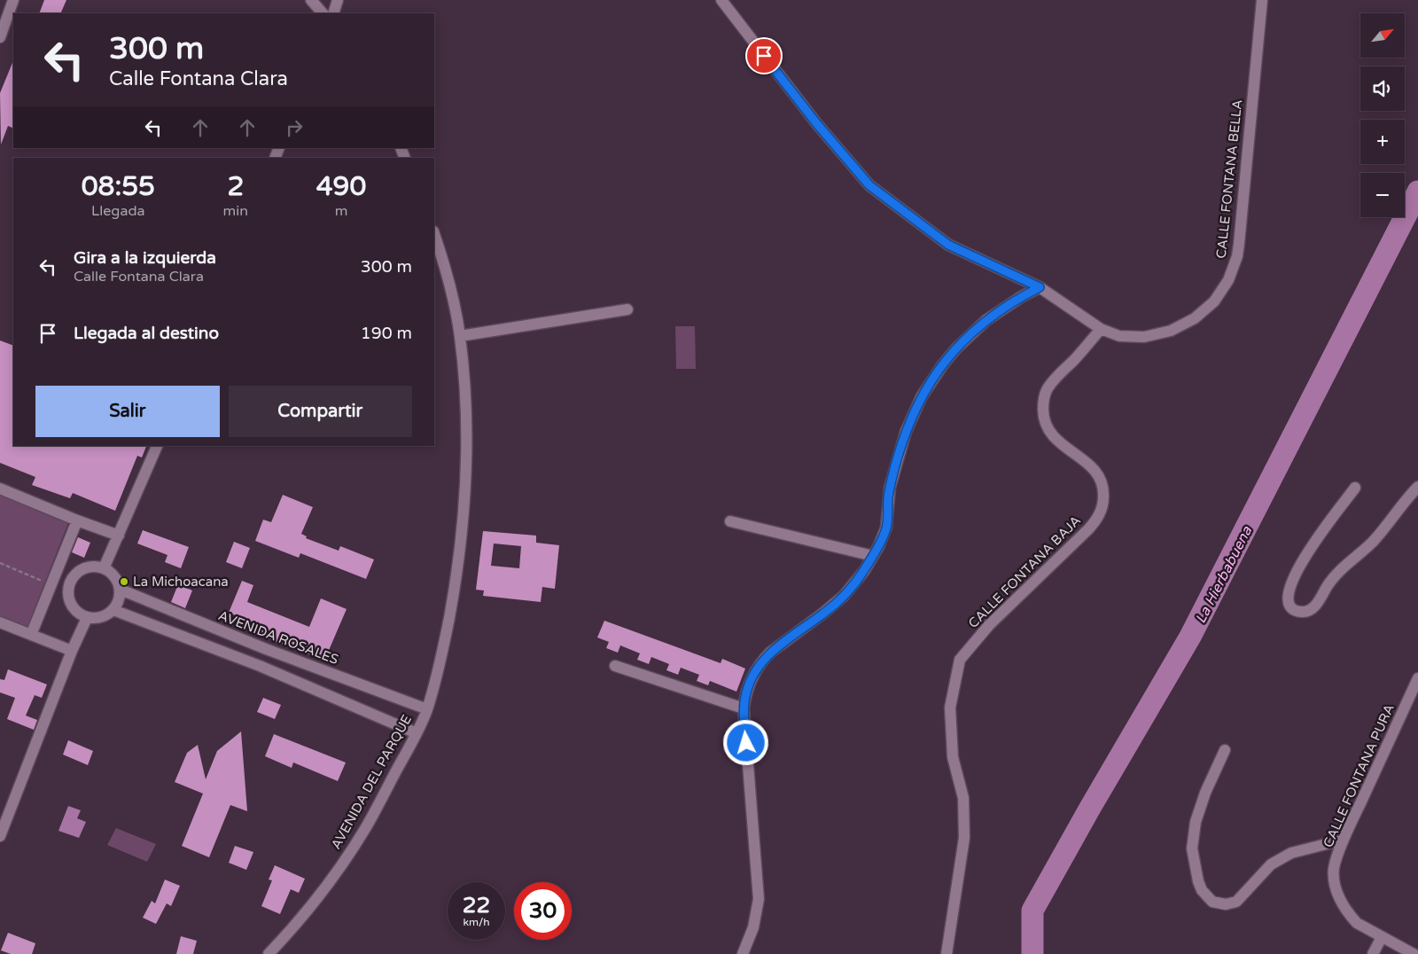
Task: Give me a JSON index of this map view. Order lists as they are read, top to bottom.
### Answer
{
  "streets": {
    "street": [
      "CALLE FONTANA BELLA",
      "CALLE FONTANA BAJA",
      "AVENIDA ROSALES",
      "CALLE FONTANA PURA",
      "AVENIDA DEL PARQUE"
    ]
  },
  "crossings": [
    ["CALLE FONTANA BELLA", "CALLE FONTANA BAJA"],
    ["AVENIDA ROSALES", "AVENIDA DEL PARQUE"]
  ],
  "water": ["La Hierbabuena"],
  "places": ["La Michoacana"],
  "north": "top right",
  "page": {
    "map_buttons": ["+", "−"],
    "turn": ["300 m", "Calle Fontana Clara"],
    "eta": [
      "08:55",
      "Llegada",
      "2",
      "min",
      "490",
      "m"
    ],
    "list": [
      {
        "name": "Gira a la izquierda",
        "note": "Calle Fontana Clara",
        "value": "300 m"
      },
      {
        "name": "Llegada al destino",
        "value": "190 m"
      }
    ],
    "buttons": ["Salir", "Compartir"],
    "speed": "22 km/h",
    "limit": "30"
  }
}
